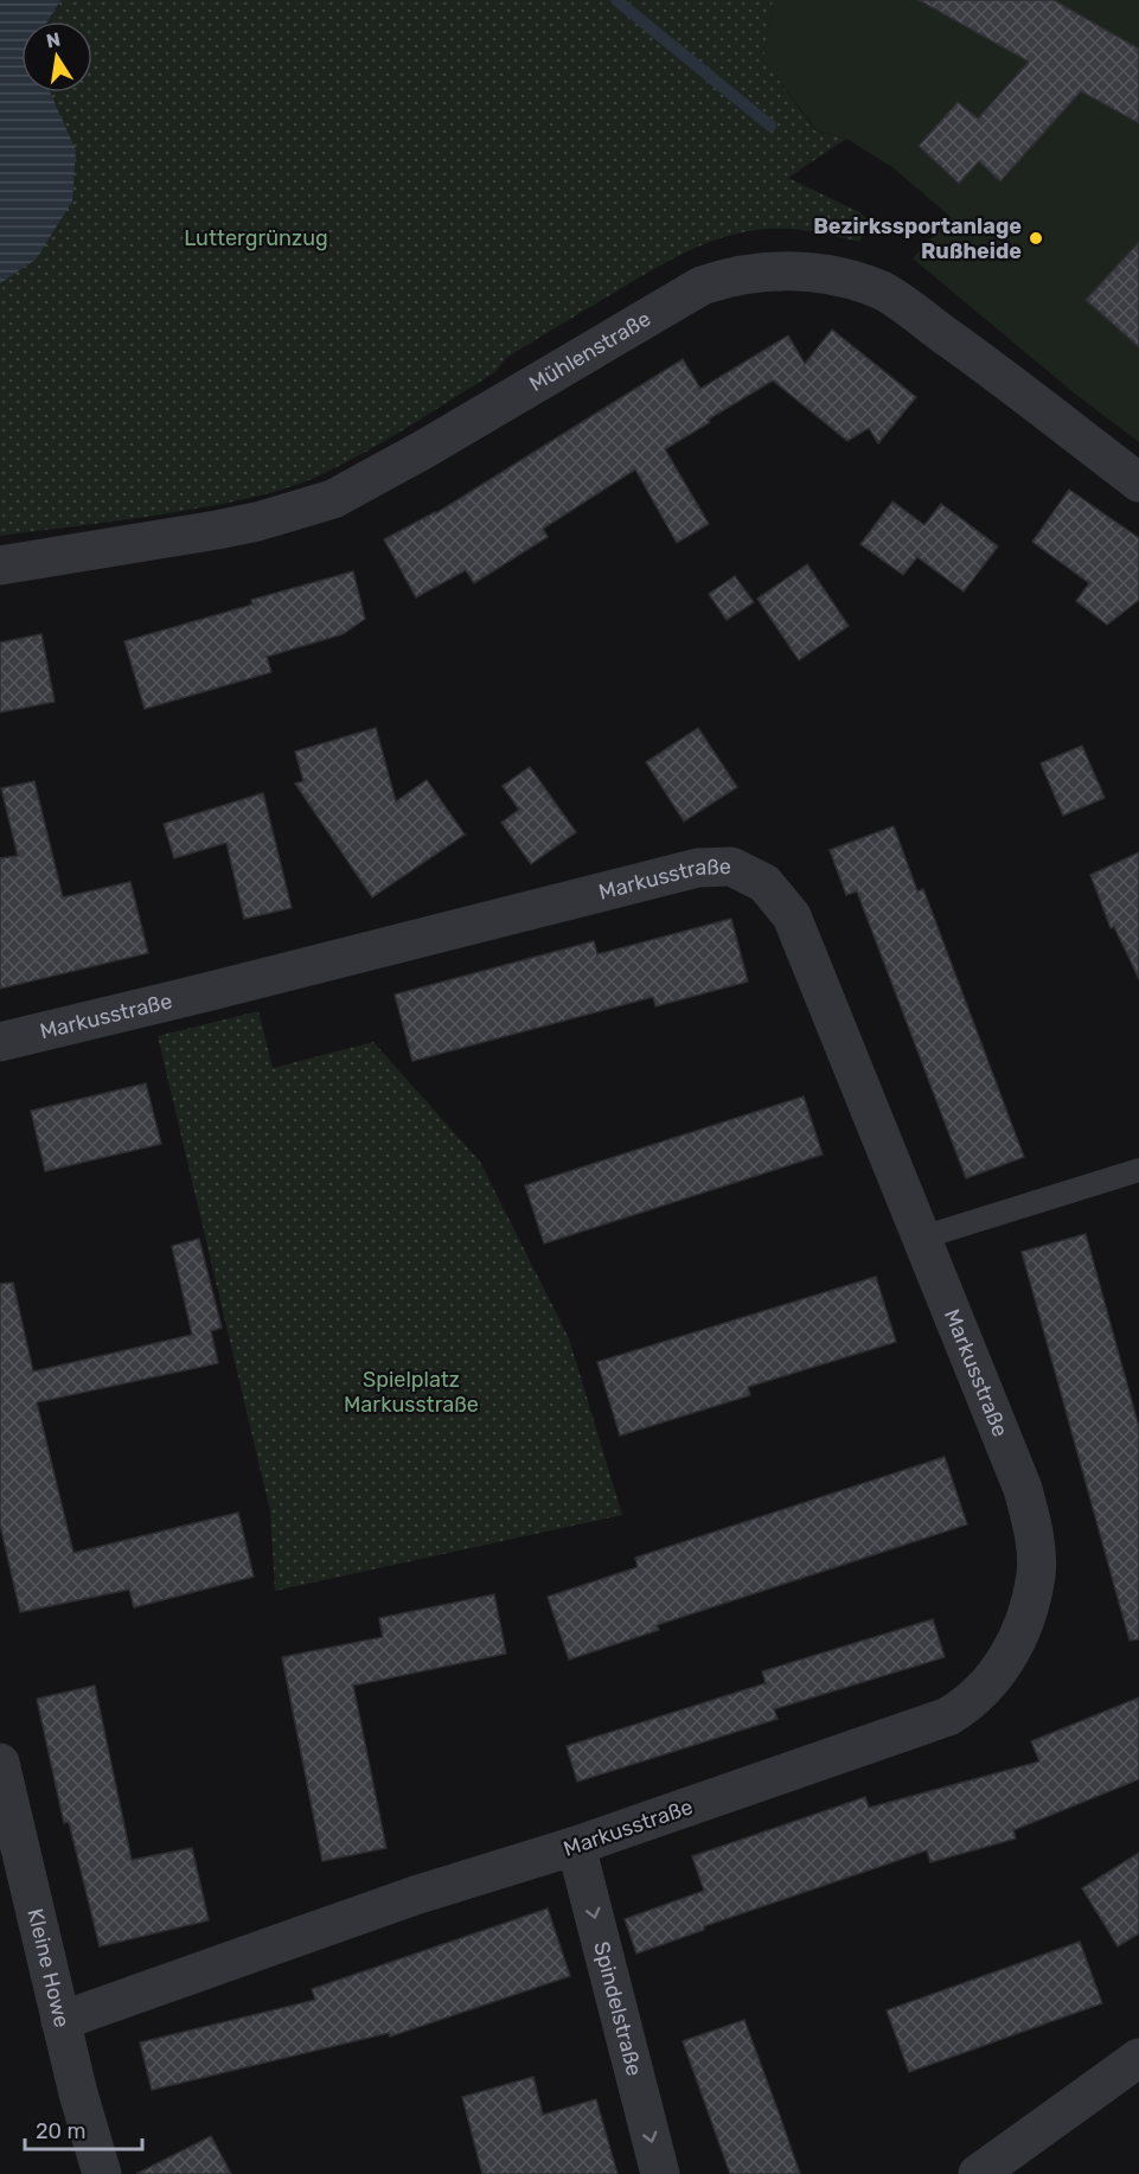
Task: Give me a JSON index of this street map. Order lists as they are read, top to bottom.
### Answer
{
  "streets": {
    "street": [
      "Mühlenstraße",
      "Markusstraße",
      "Kleine Howe",
      "Spindelstraße"
    ]
  },
  "crossings": [
    ["Markusstraße", "Kleine Howe"],
    ["Markusstraße", "Spindelstraße"]
  ],
  "one_way": ["Spindelstraße"],
  "parks": ["Luttergrünzug", "Spielplatz Markusstraße"],
  "places": ["Bezirkssportanlage Rußheide"],
  "scale_bar": "20 m",
  "north": "top"
}
